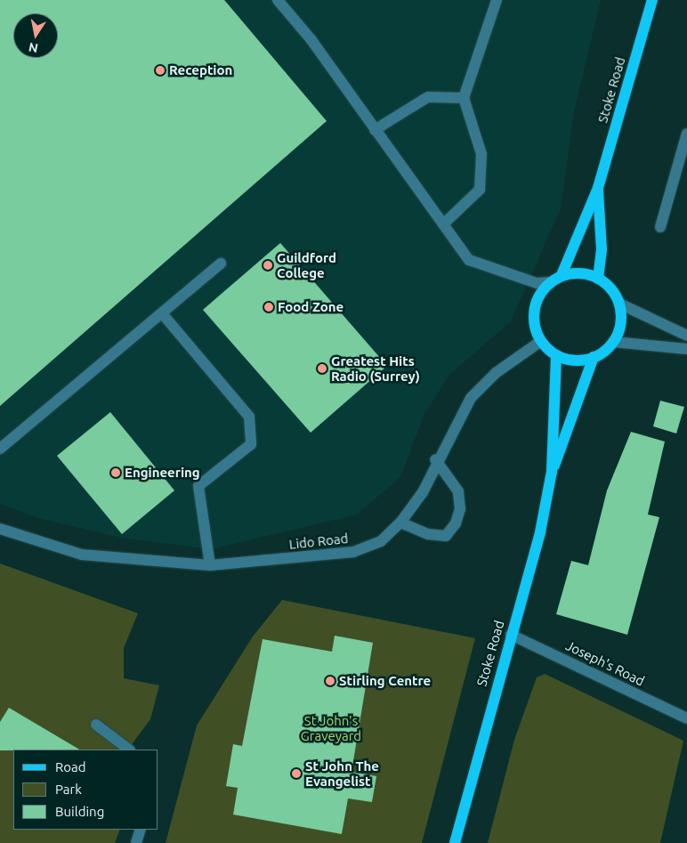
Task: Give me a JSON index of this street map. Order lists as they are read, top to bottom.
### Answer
{
  "streets": {
    "main road": ["Stoke Road"],
    "street": ["Lido Road", "Joseph's Road"]
  },
  "crossings": [
    ["Stoke Road", "Lido Road"],
    ["Stoke Road", "Joseph's Road"]
  ],
  "parks": ["St John's Graveyard"],
  "places": [
    "Reception",
    "Guildford College",
    "Food Zone",
    "Greatest Hits Radio (Surrey)",
    "Engineering",
    "Stirling Centre",
    "St John The Evangelist"
  ],
  "legend": ["Road", "Park", "Building"],
  "north": "bottom"
}
